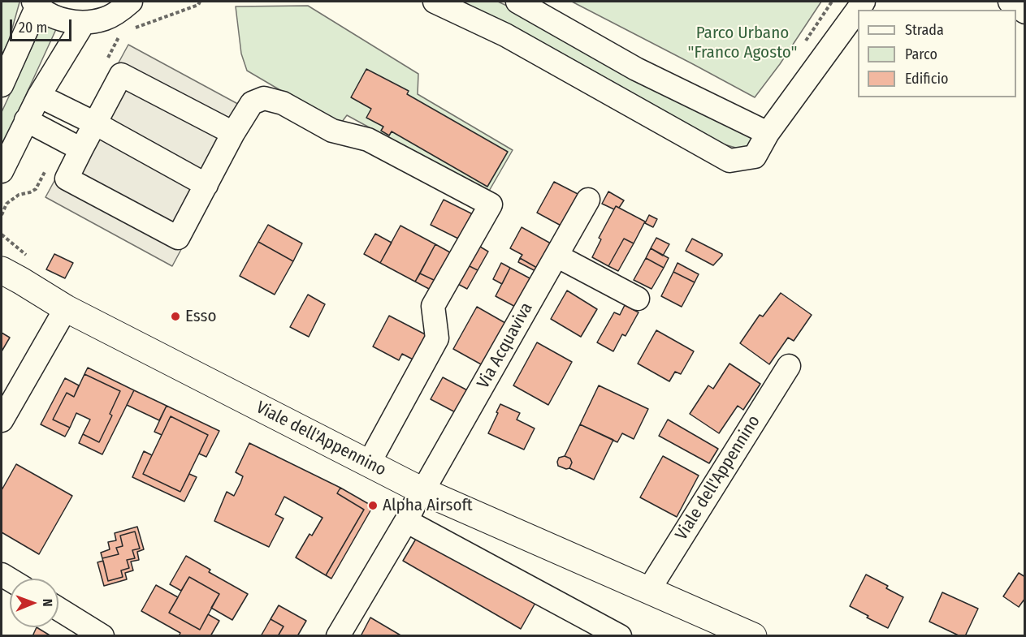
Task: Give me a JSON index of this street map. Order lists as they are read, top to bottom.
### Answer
{
  "streets": {
    "main road": ["Viale dell'Appennino"],
    "street": ["Via Acquaviva"]
  },
  "crossings": [
    ["Via Acquaviva", "Viale dell'Appennino"]
  ],
  "parks": ["Parco Urbano \"Franco Agosto\""],
  "places": ["Esso", "Alpha Airsoft"],
  "legend": ["Strada", "Parco", "Edificio"],
  "scale_bar": "20 m",
  "north": "right"
}
